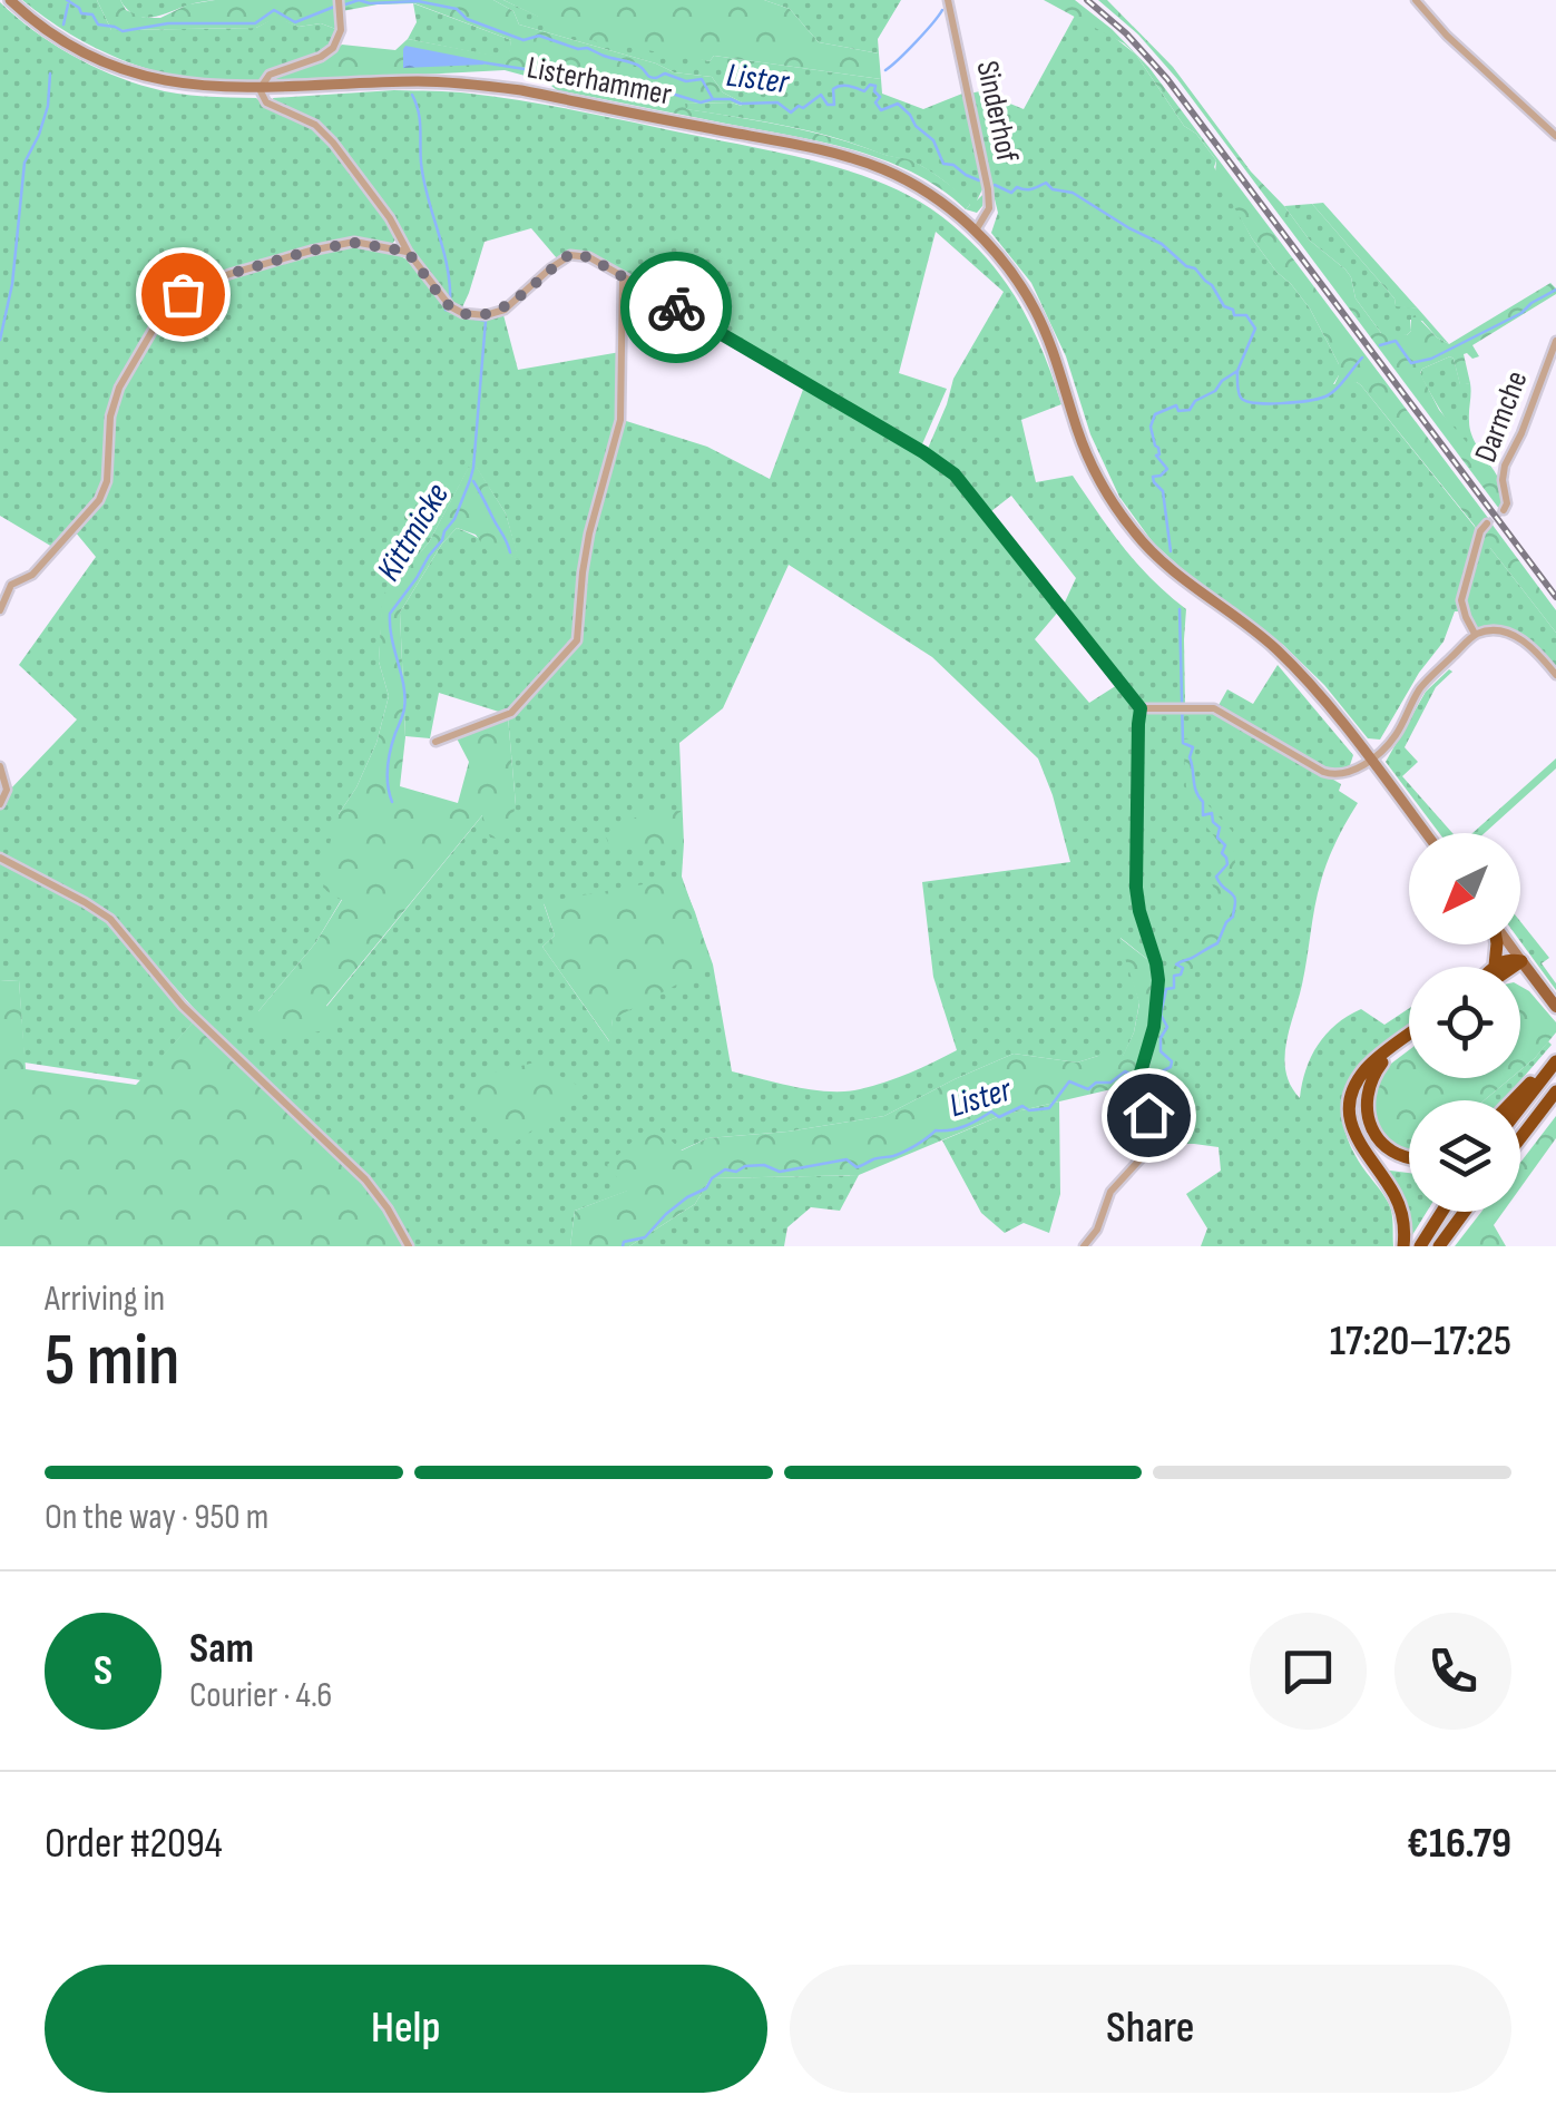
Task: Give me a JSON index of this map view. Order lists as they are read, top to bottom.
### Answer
{
  "streets": {
    "main road": ["Listerhammer"],
    "street": ["Sinderhof", "Darmche"]
  },
  "crossings": [
    ["Listerhammer", "Sinderhof"]
  ],
  "water": ["Lister", "Kittmicke"],
  "north": "bottom left",
  "page": {
    "heading": ["5 min", "Arriving in", "17:20–17:25"],
    "panel": [
      "Sam",
      "Courier · 4.6",
      "Order #2094",
      "€16.79"
    ],
    "bar": "On the way · 950 m",
    "round": "S",
    "buttons": ["Help", "Share"]
  }
}
